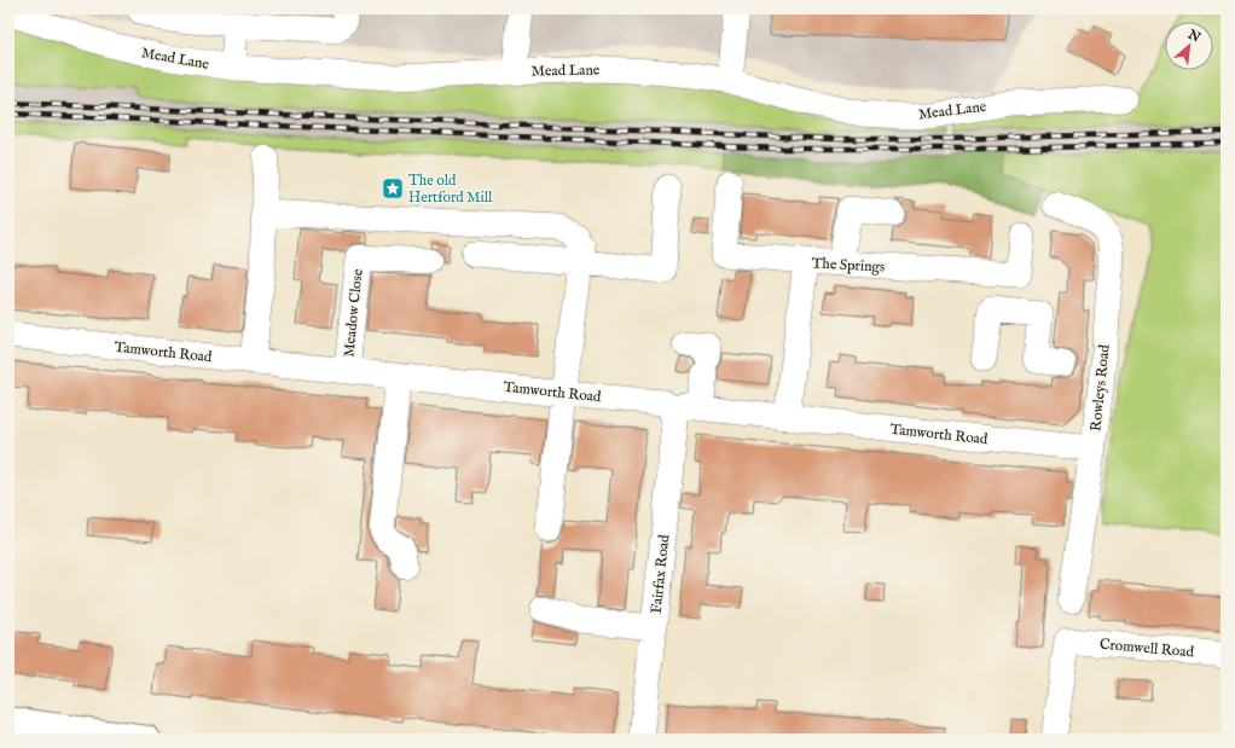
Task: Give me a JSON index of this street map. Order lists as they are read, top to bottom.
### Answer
{
  "streets": {
    "street": [
      "Mead Lane",
      "The Springs",
      "Meadow Close",
      "Tamworth Road",
      "Rowleys Road",
      "Fairfax Road",
      "Cromwell Road"
    ]
  },
  "crossings": [
    ["The Springs", "Tamworth Road"],
    ["Meadow Close", "Tamworth Road"],
    ["Tamworth Road", "Rowleys Road"],
    ["Tamworth Road", "Fairfax Road"]
  ],
  "places": {
    "place": ["The old Hertford Mill"]
  },
  "north": "top right"
}
